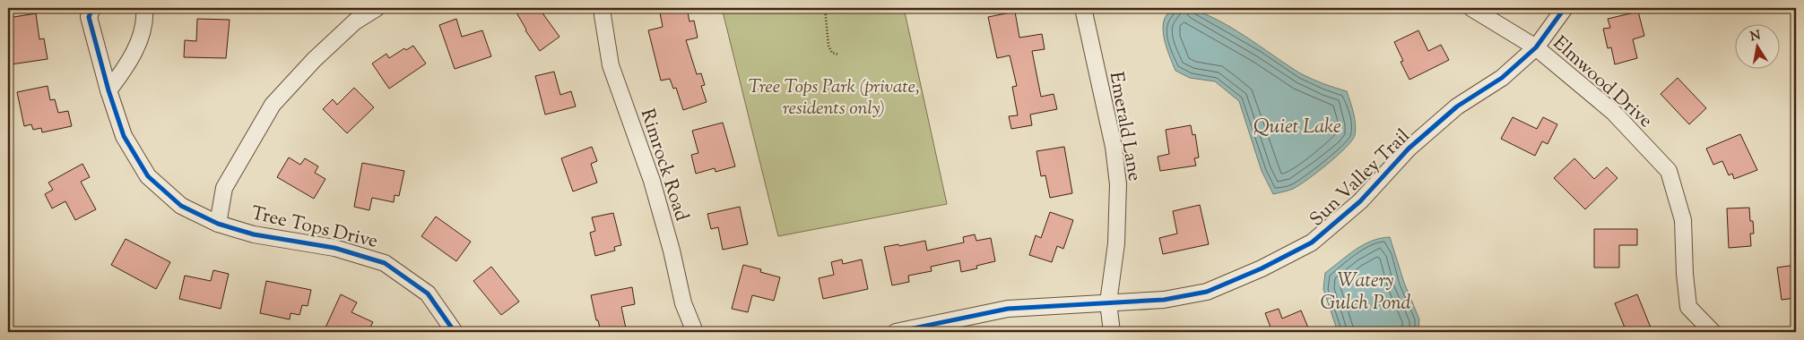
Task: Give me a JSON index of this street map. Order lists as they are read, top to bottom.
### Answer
{
  "streets": {
    "street": [
      "Elmwood Drive",
      "Emerald Lane",
      "Rimrock Road",
      "Sun Valley Trail",
      "Tree Tops Drive"
    ]
  },
  "crossings": [
    ["Elmwood Drive", "Sun Valley Trail"],
    ["Emerald Lane", "Sun Valley Trail"]
  ],
  "water": ["Quiet Lake", "Watery Gulch Pond"],
  "parks": ["Tree Tops Park (private, residents only)"],
  "north": "top"
}
